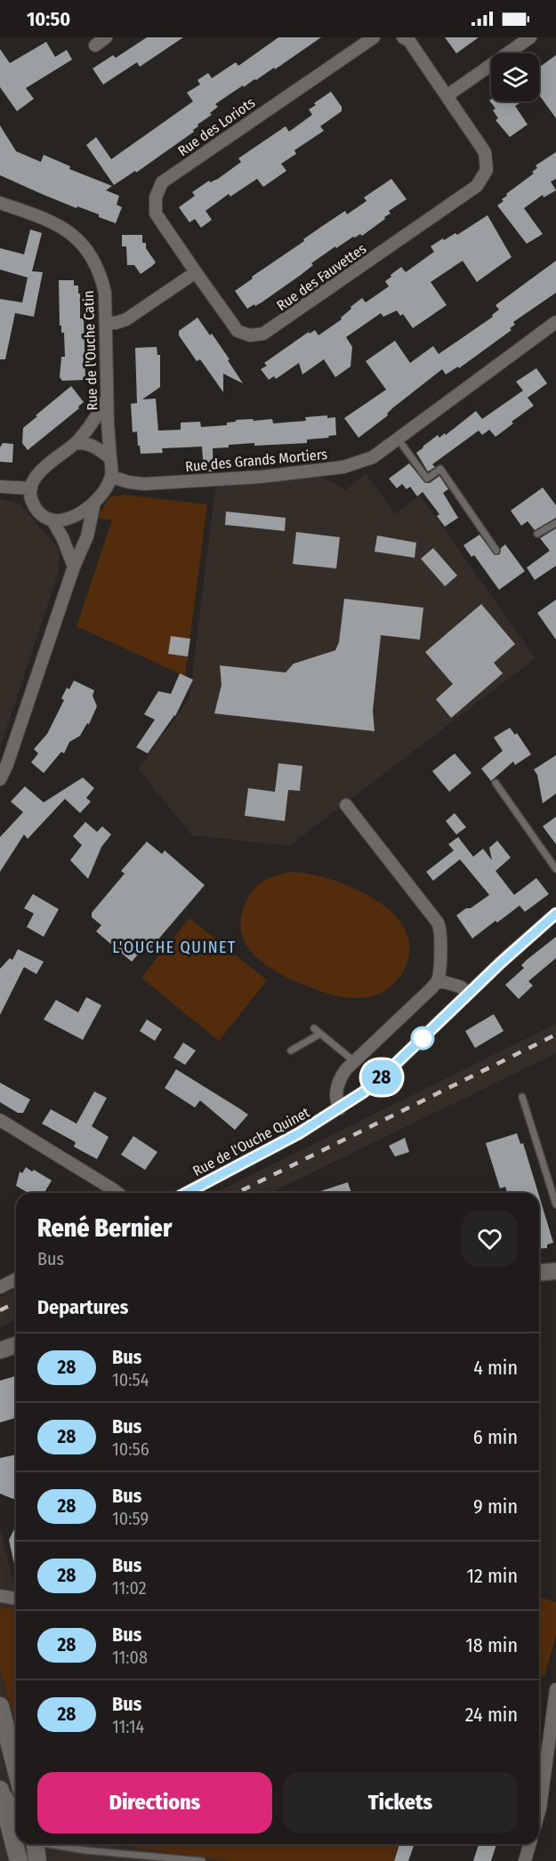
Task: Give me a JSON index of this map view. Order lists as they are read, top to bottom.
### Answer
{
  "streets": {
    "street": [
      "Rue des Loriots",
      "Rue des Fauvettes",
      "Rue de l'Ouche Catin",
      "Rue des Grands Mortiers",
      "Rue de l'Ouche Quinet"
    ]
  },
  "crossings": [
    ["Rue des Loriots", "Rue des Fauvettes"],
    ["Rue de l'Ouche Catin", "Rue des Grands Mortiers"]
  ],
  "districts": ["L'OUCHE QUINET"],
  "lines": ["bus line 28"],
  "page": {
    "status": "10:50",
    "on_map": "28",
    "heading": [
      ["René Bernier", "Bus"],
      "Departures"
    ],
    "list": [
      {
        "mark": "28",
        "name": "Bus",
        "note": "10:54",
        "value": "4 min"
      },
      {
        "mark": "28",
        "name": "Bus",
        "note": "10:56",
        "value": "6 min"
      },
      {
        "mark": "28",
        "name": "Bus",
        "note": "10:59",
        "value": "9 min"
      },
      {
        "mark": "28",
        "name": "Bus",
        "note": "11:02",
        "value": "12 min"
      },
      {
        "mark": "28",
        "name": "Bus",
        "note": "11:08",
        "value": "18 min"
      },
      {
        "mark": "28",
        "name": "Bus",
        "note": "11:14",
        "value": "24 min"
      }
    ],
    "buttons": ["Directions", "Tickets"]
  }
}
